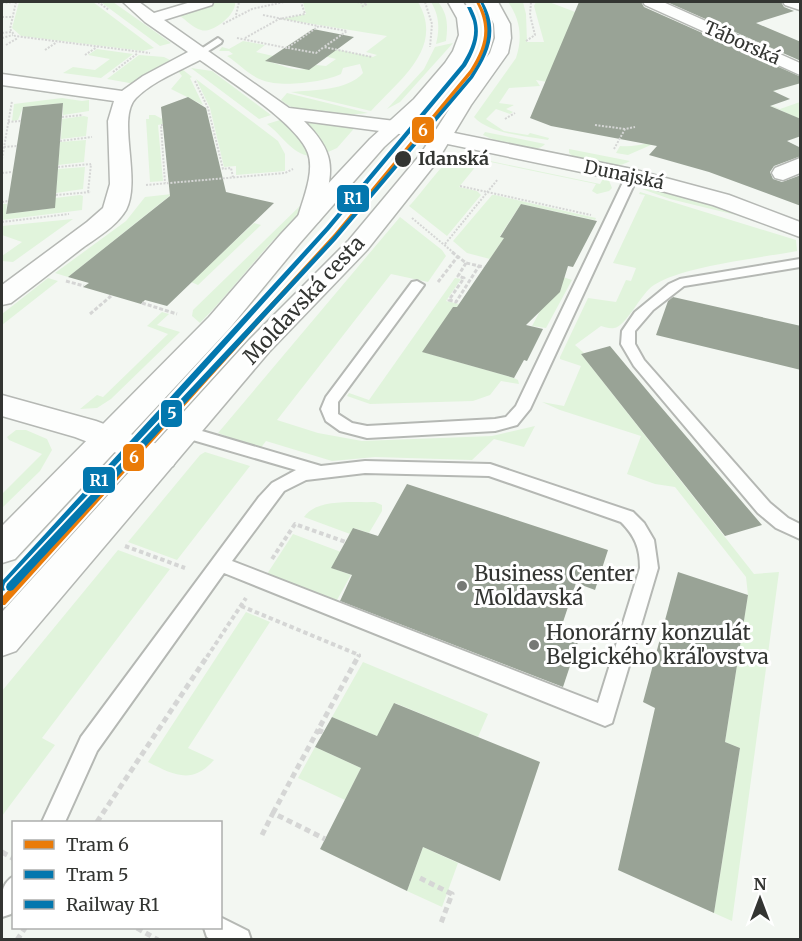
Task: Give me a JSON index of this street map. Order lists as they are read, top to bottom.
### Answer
{
  "streets": {
    "street": ["Táborská", "Dunajská", "Moldavská cesta"]
  },
  "crossings": [
    ["Dunajská", "Moldavská cesta"]
  ],
  "places": ["Idanská", "Business Center Moldavská", "Honorárny konzulát Belgického kráľovstva"],
  "lines": ["tram line 6", "tram line 5", "rail line R1"],
  "legend": ["Tram 6", "Tram 5", "Railway R1"],
  "north": "top"
}
